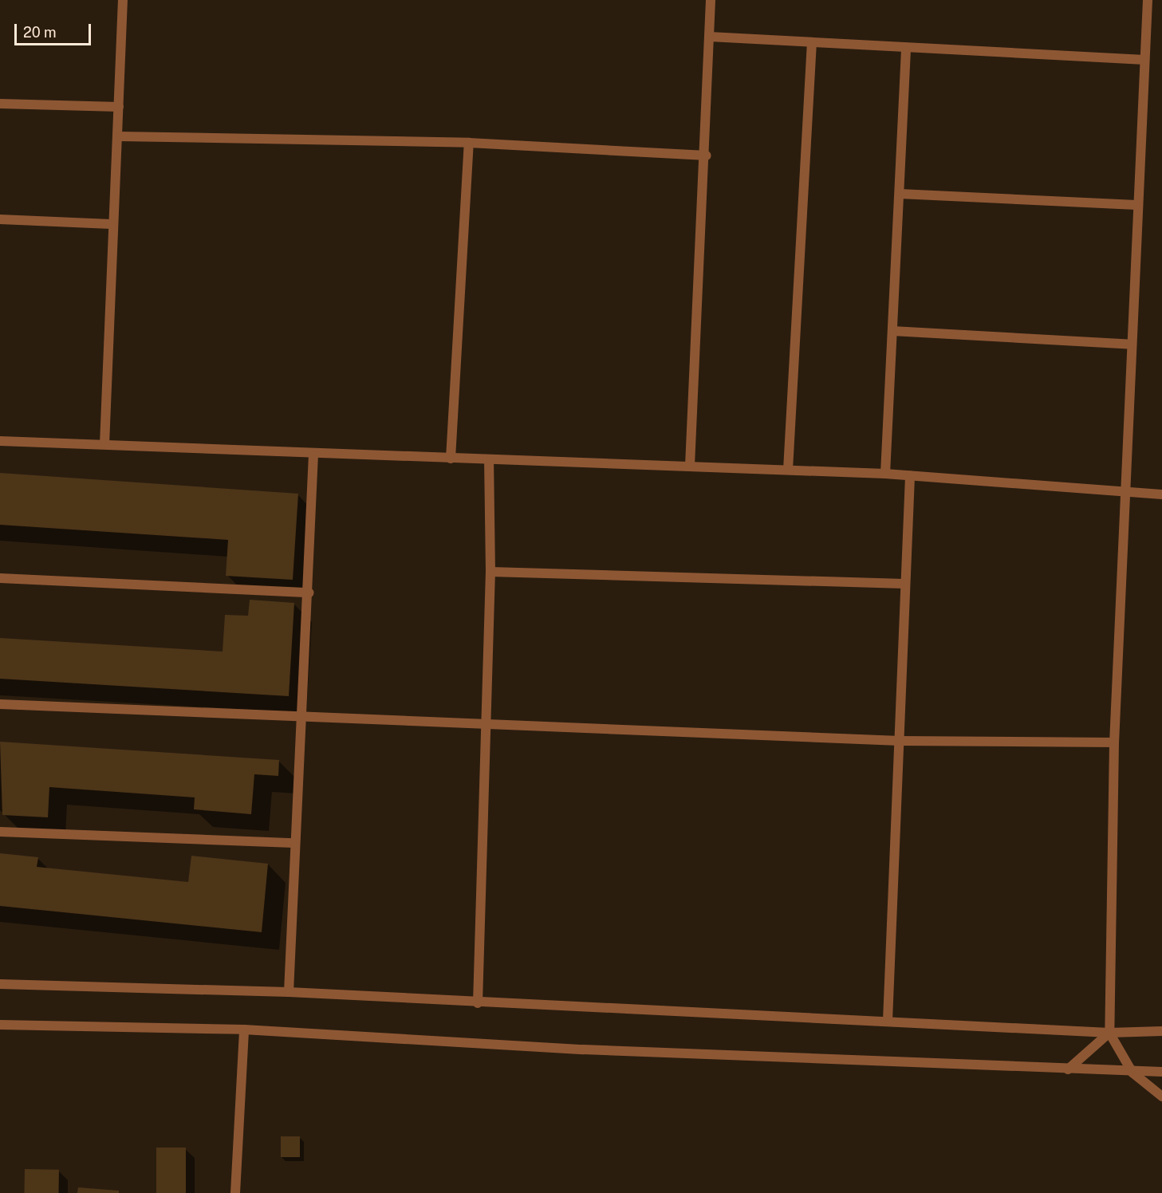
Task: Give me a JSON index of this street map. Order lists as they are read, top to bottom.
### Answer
{
  "scale_bar": "20 m"
}
